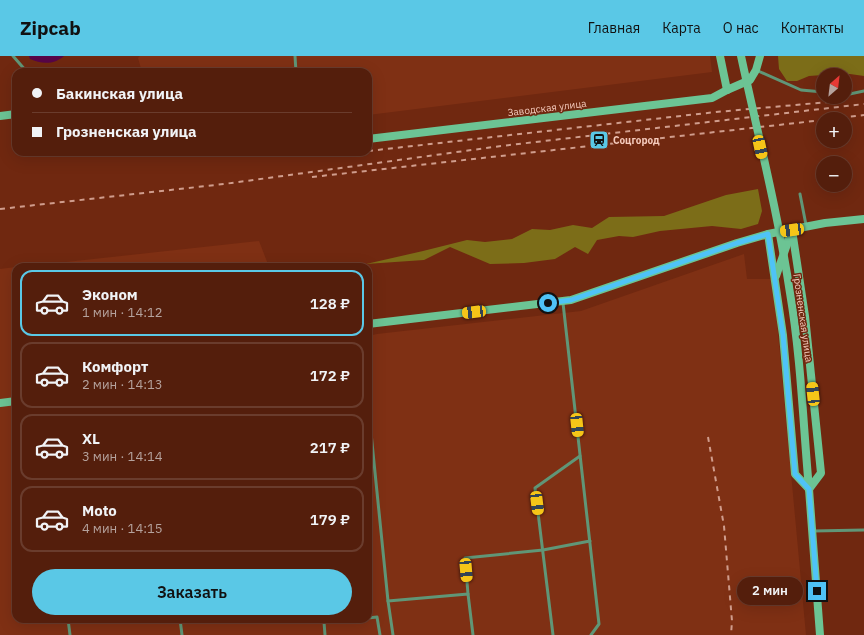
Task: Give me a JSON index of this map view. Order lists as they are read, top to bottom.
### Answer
{
  "streets": {
    "main road": ["Заводская улица", "Грозненская улица"]
  },
  "places": {
    "station": ["Соцгород"]
  },
  "north": "top right",
  "page": {
    "header": "Zipcab",
    "nav": [
      "Главная",
      "Карта",
      "О нас",
      "Контакты"
    ],
    "map_buttons": ["+", "−"],
    "banner": ["Бакинская улица", "Грозненская улица"],
    "list": [
      {
        "name": "Эконом",
        "note": "1 мин · 14:12",
        "value": "128 ₽"
      },
      {
        "name": "Комфорт",
        "note": "2 мин · 14:13",
        "value": "172 ₽"
      },
      {
        "name": "XL",
        "note": "3 мин · 14:14",
        "value": "217 ₽"
      },
      {
        "name": "Moto",
        "note": "4 мин · 14:15",
        "value": "179 ₽"
      }
    ],
    "buttons": "Заказать",
    "bubble": "2 мин"
  }
}
